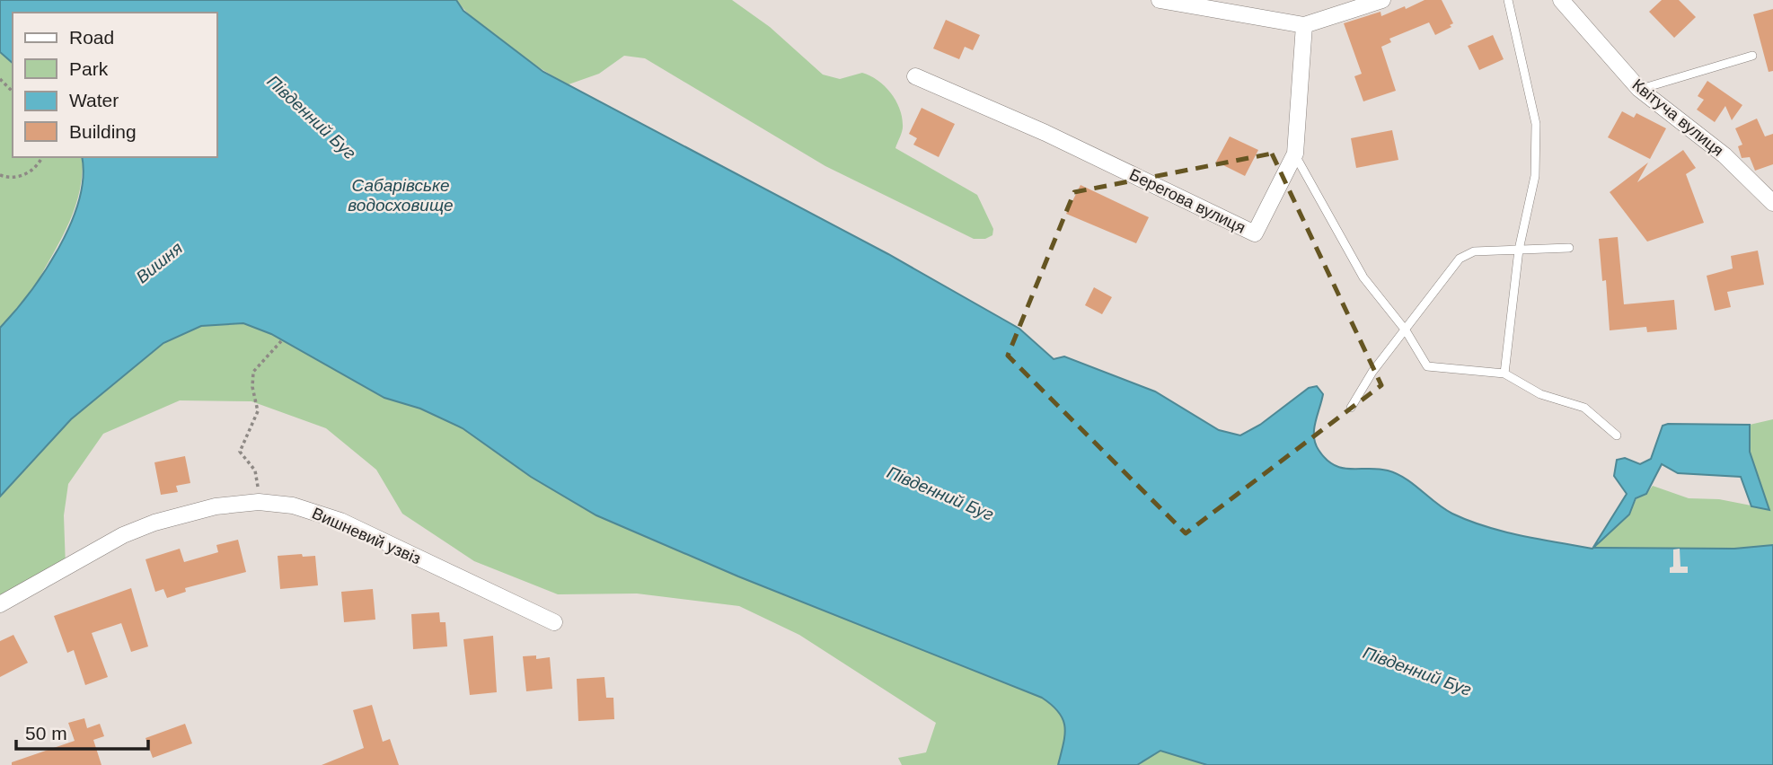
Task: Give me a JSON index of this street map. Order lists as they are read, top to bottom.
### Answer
{
  "streets": {
    "street": ["Квітуча вулиця", "Берегова вулиця", "Вишневий узвіз"]
  },
  "water": ["Південний Буг", "Сабарівське водосховище", "Вишня"],
  "legend": [
    "Road",
    "Park",
    "Water",
    "Building"
  ],
  "scale_bar": "50 m"
}
